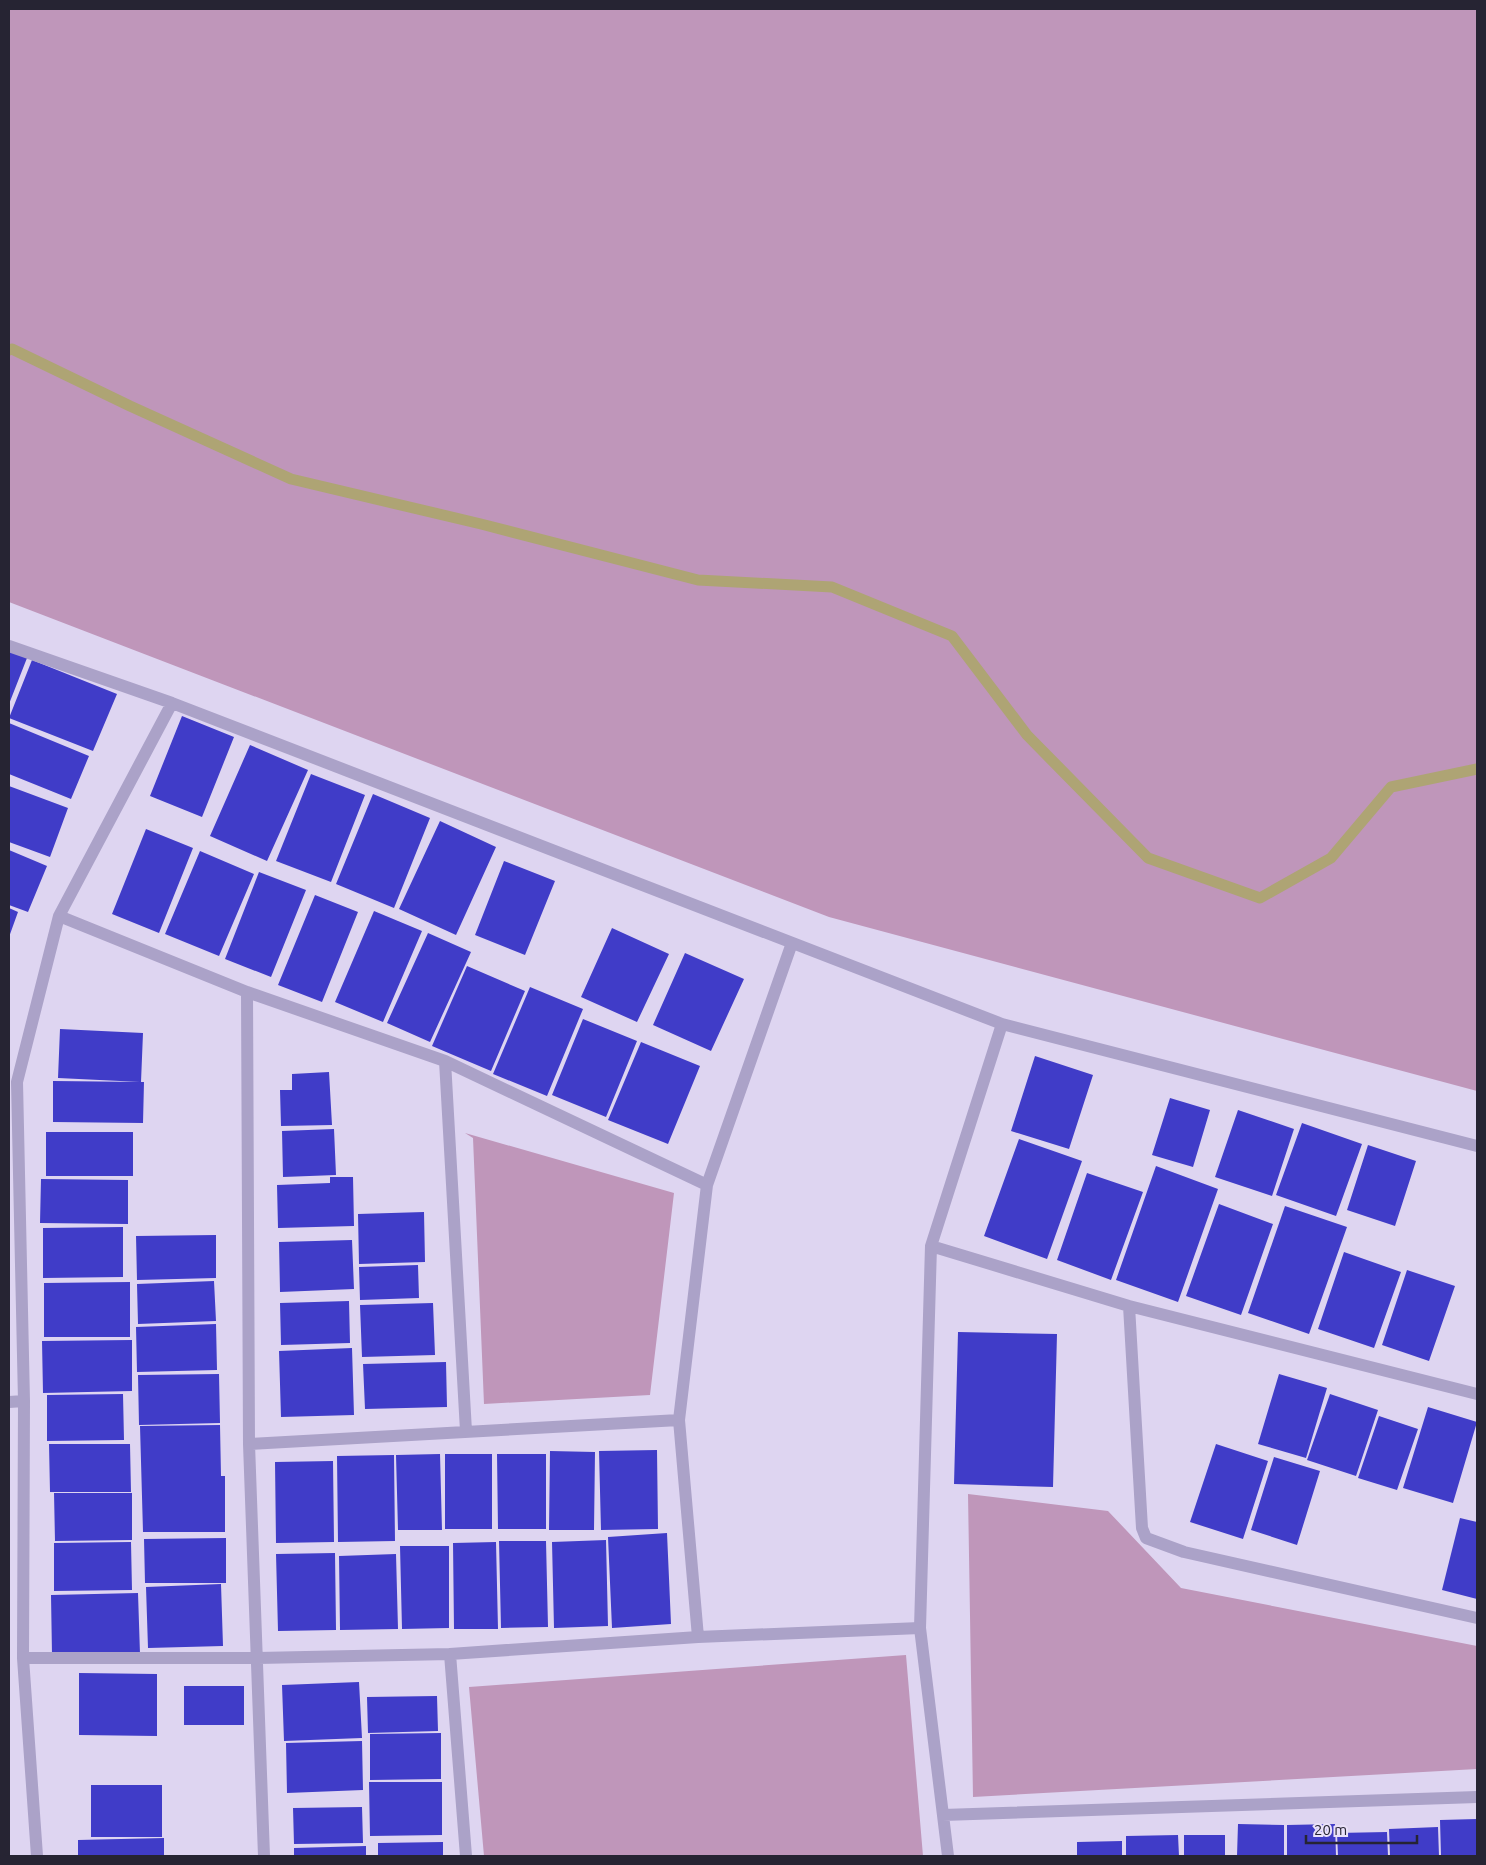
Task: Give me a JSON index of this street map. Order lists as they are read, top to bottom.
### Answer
{
  "scale_bar": "20 m"
}
